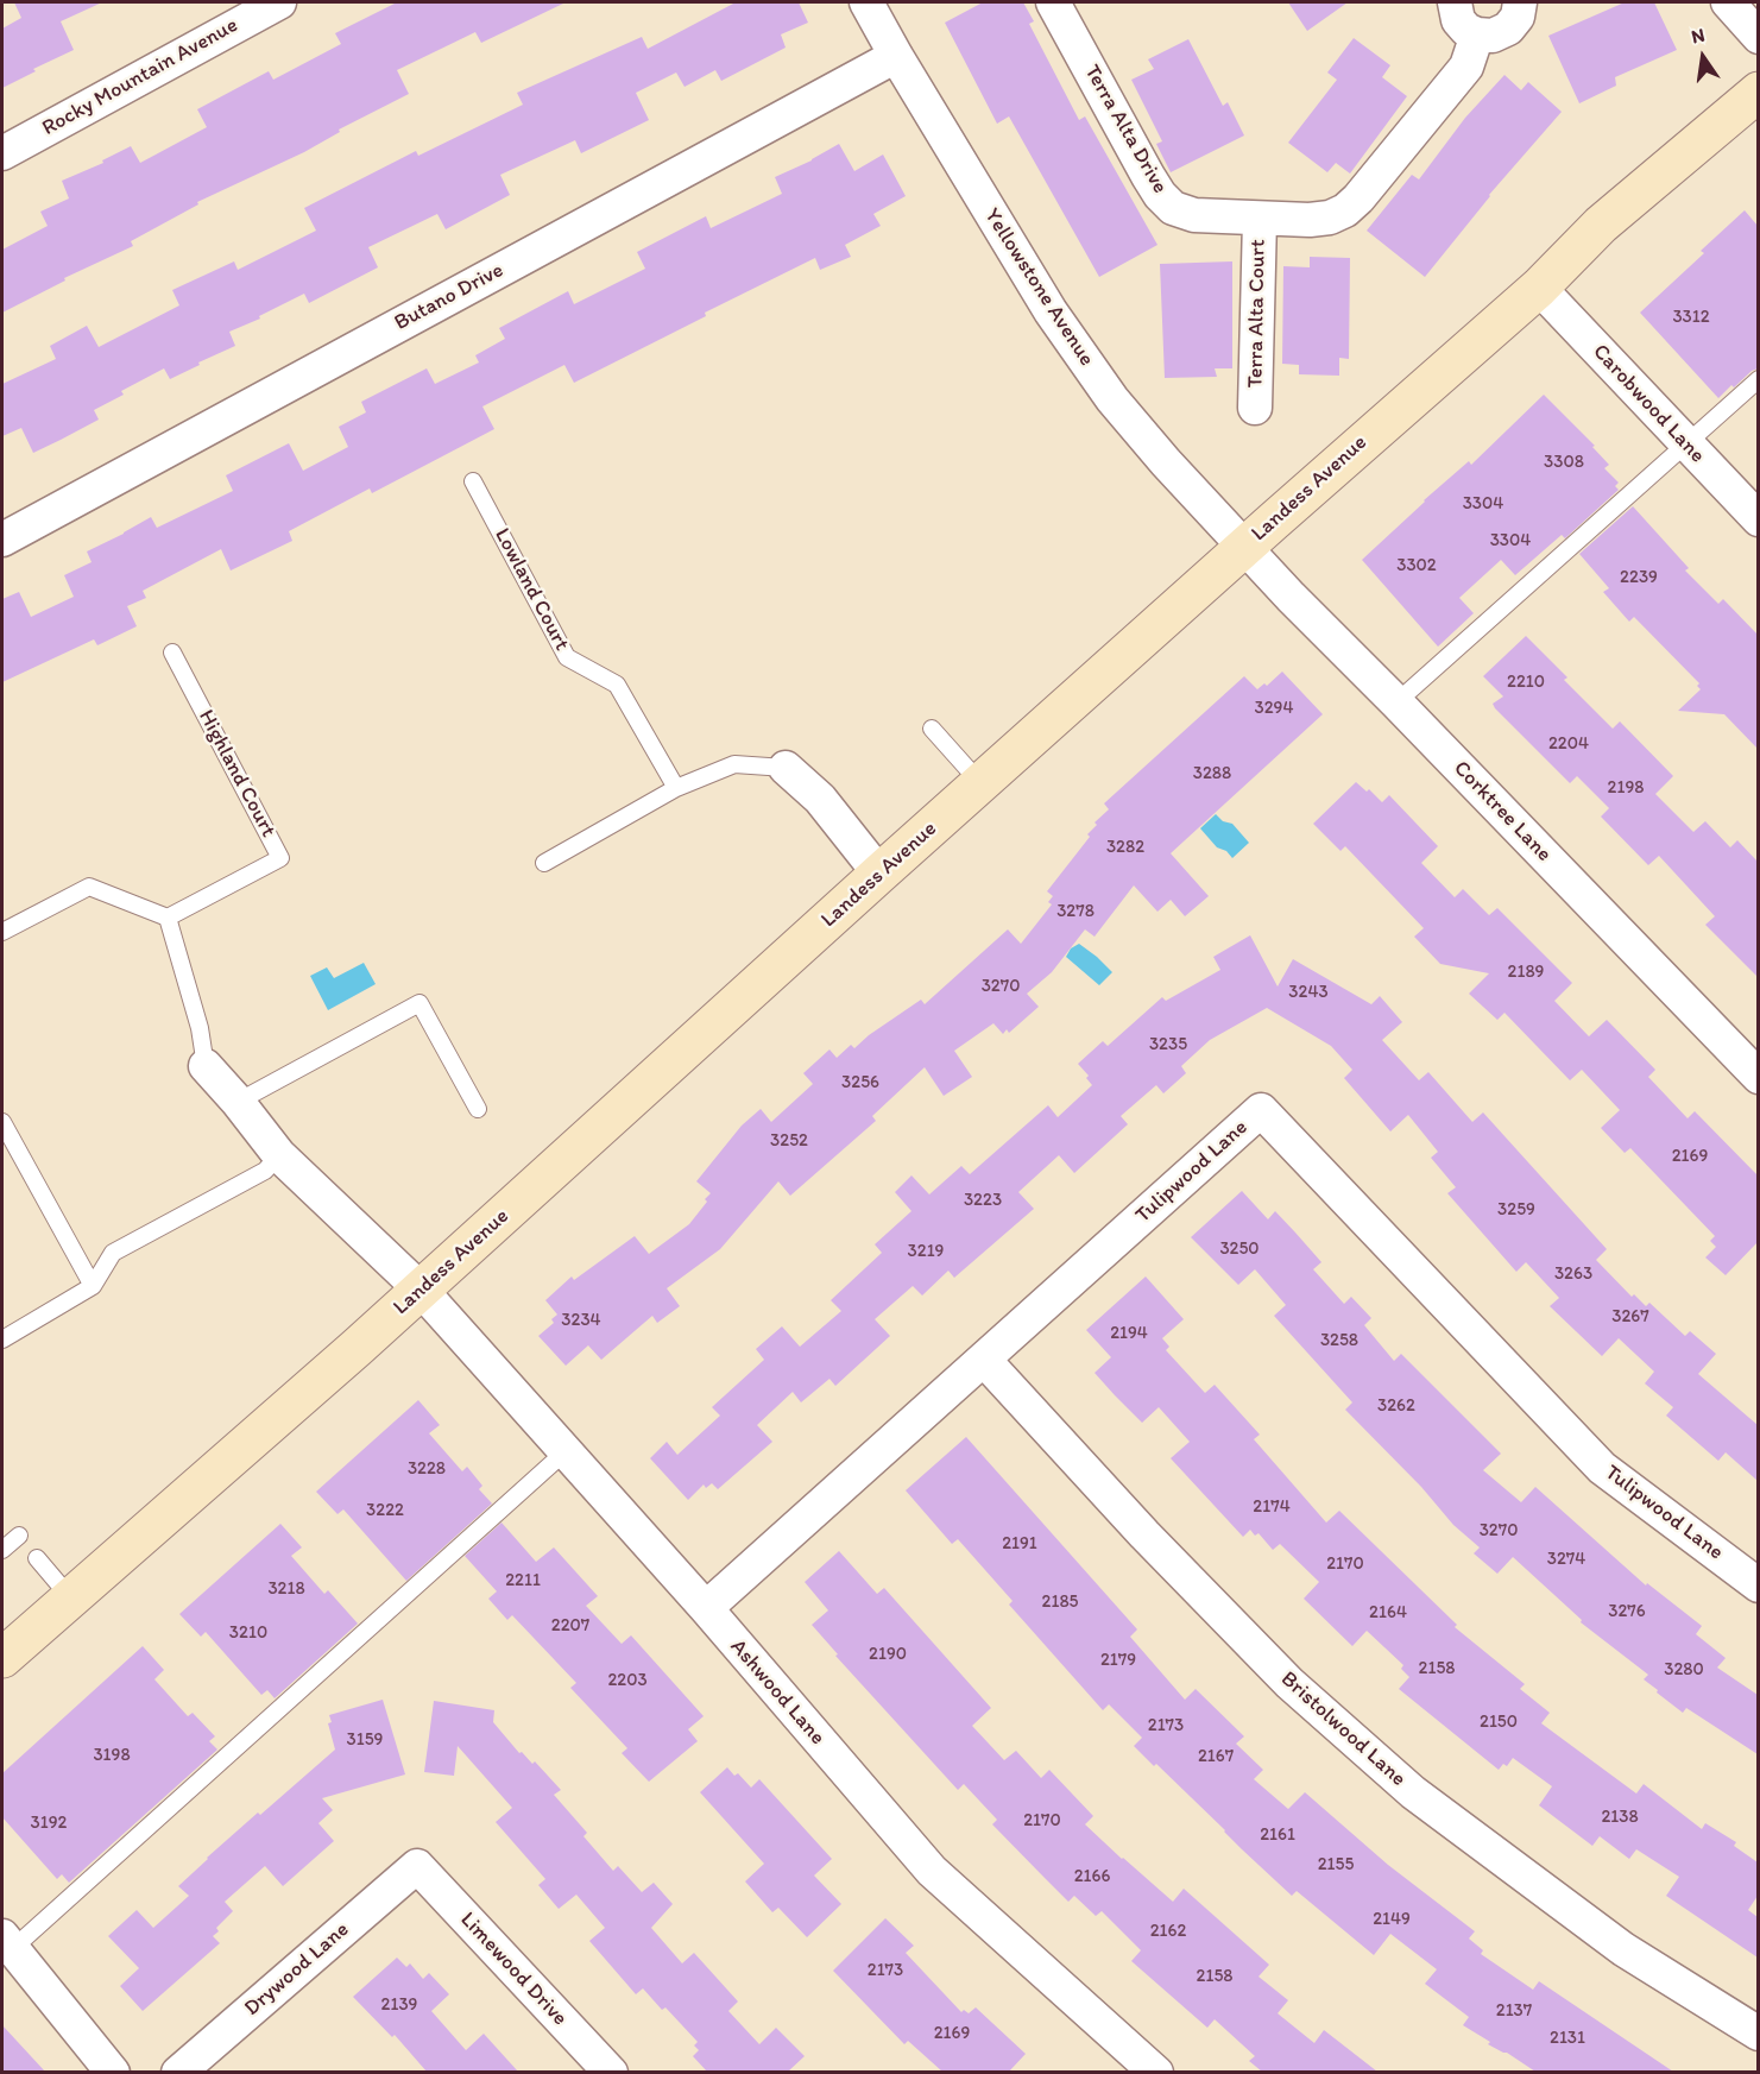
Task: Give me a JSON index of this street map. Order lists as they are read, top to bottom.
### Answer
{
  "streets": {
    "main road": ["Landess Avenue"],
    "street": [
      "Rocky Mountain Avenue",
      "Terra Alta Drive",
      "Yellowstone Avenue",
      "Butano Drive",
      "Terra Alta Court",
      "Carobwood Lane",
      "Corktree Lane",
      "Tulipwood Lane",
      "Ashwood Lane",
      "Bristolwood Lane",
      "Drywood Lane",
      "Limewood Drive"
    ],
    "lane": ["Lowland Court", "Highland Court"]
  },
  "crossings": [
    ["Terra Alta Drive", "Terra Alta Court"],
    ["Yellowstone Avenue", "Butano Drive"],
    ["Yellowstone Avenue", "Landess Avenue"],
    ["Yellowstone Avenue", "Corktree Lane"],
    ["Carobwood Lane", "Landess Avenue"],
    ["Landess Avenue", "Corktree Lane"],
    ["Landess Avenue", "Ashwood Lane"],
    ["Tulipwood Lane", "Ashwood Lane"],
    ["Tulipwood Lane", "Bristolwood Lane"],
    ["Drywood Lane", "Limewood Drive"]
  ],
  "house_numbers": [
    "3312",
    "3308",
    "3304",
    "3304",
    "3302",
    "2239",
    "2210",
    "3294",
    "2204",
    "3288",
    "2198",
    "3282",
    "3278",
    "2189",
    "3270",
    "3243",
    "3235",
    "3256",
    "3252",
    "2169",
    "3223",
    "3259",
    "3250",
    "3219",
    "3263",
    "3267",
    "3234",
    "2194",
    "3258",
    "3262",
    "3228",
    "2174",
    "3222",
    "3270",
    "2191",
    "3274",
    "2170",
    "2211",
    "3218",
    "2185",
    "3276",
    "2164",
    "2207",
    "3210",
    "2190",
    "2179",
    "2158",
    "3280",
    "2203",
    "2150",
    "2173",
    "3159",
    "3198",
    "2167",
    "2138",
    "2170",
    "3192",
    "2161",
    "2155",
    "2166",
    "2149",
    "2162",
    "2173",
    "2158",
    "2139",
    "2137",
    "2169",
    "2131"
  ],
  "north": "top"
}
